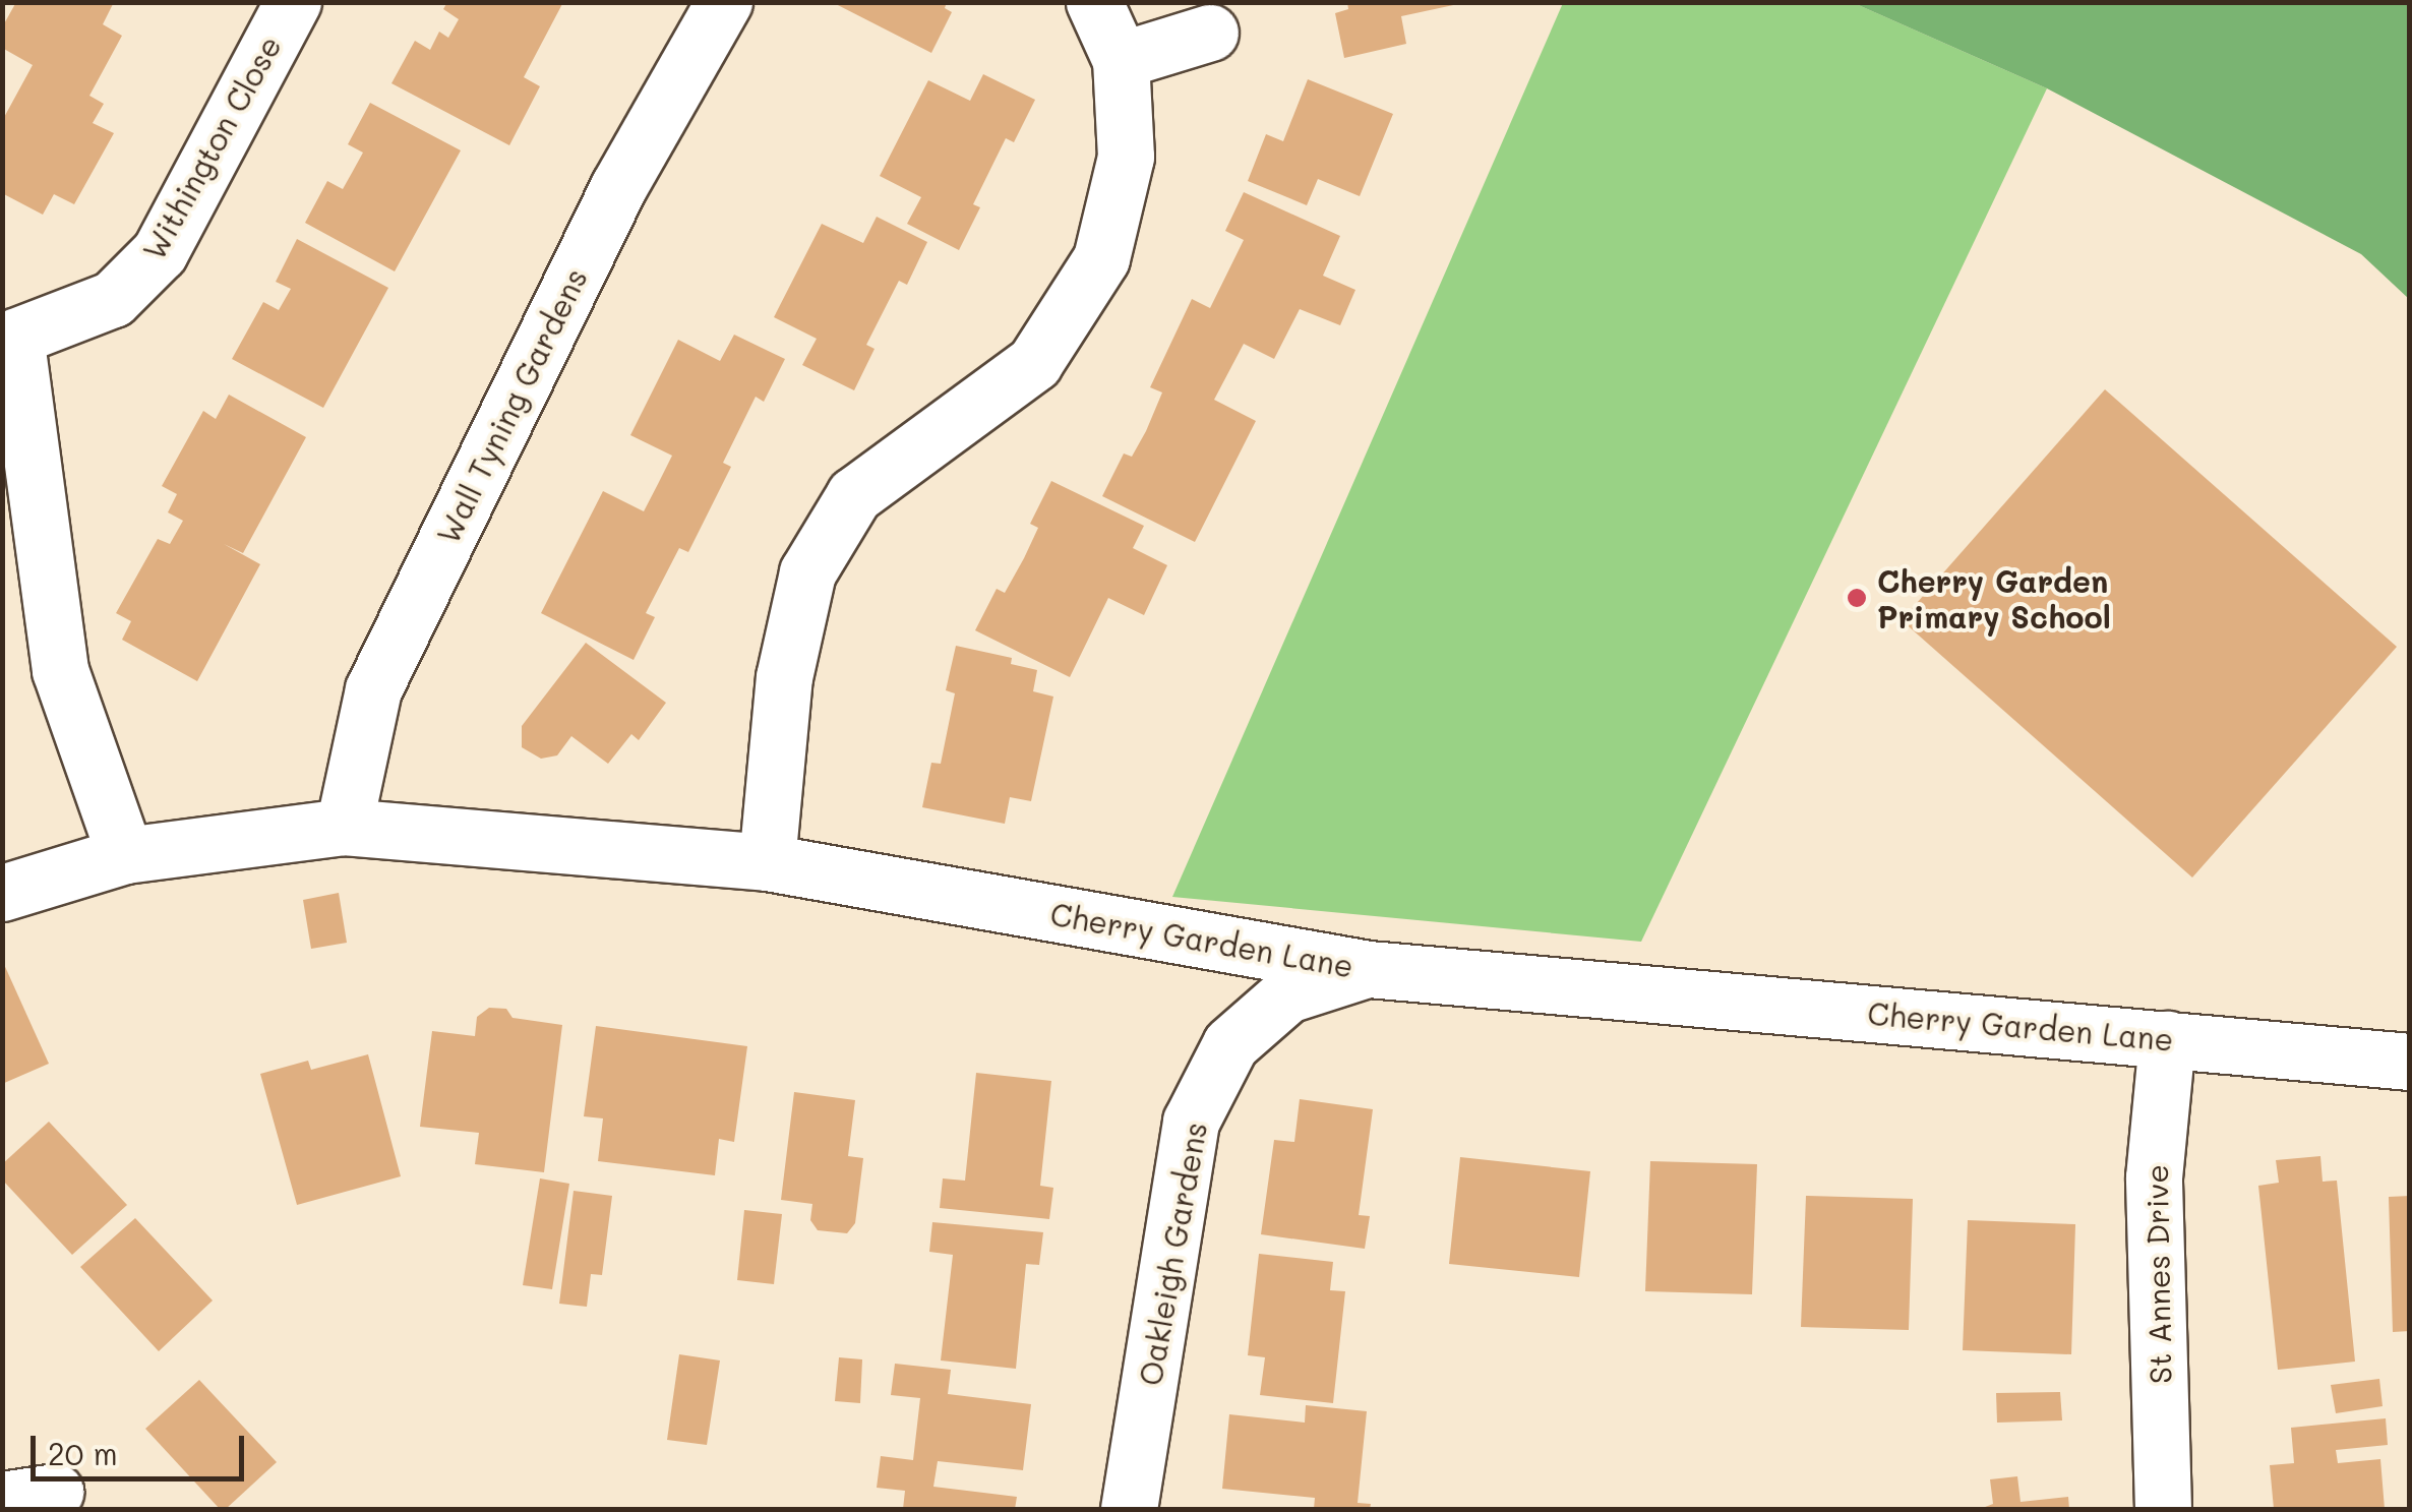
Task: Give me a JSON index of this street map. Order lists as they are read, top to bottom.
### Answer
{
  "streets": {
    "street": [
      "Withington Close",
      "Wall Tyning Gardens",
      "Cherry Garden Lane",
      "Oakleigh Gardens",
      "St Annes Drive"
    ]
  },
  "crossings": [
    ["Withington Close", "Cherry Garden Lane"],
    ["Wall Tyning Gardens", "Cherry Garden Lane"],
    ["Cherry Garden Lane", "Oakleigh Gardens"],
    ["Cherry Garden Lane", "St Annes Drive"]
  ],
  "places": ["Cherry Garden Primary School"],
  "scale_bar": "20 m"
}
